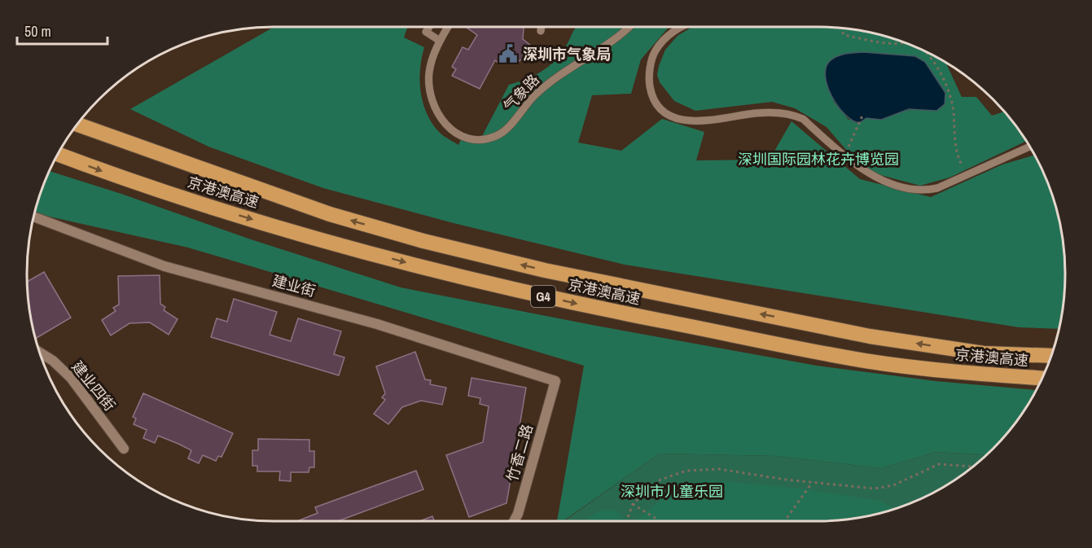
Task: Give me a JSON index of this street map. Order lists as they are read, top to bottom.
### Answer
{
  "streets": {
    "highway": ["京港澳高速", "G4"],
    "street": ["建业街", "建业四街", "竹香二路"],
    "lane": ["气象路"]
  },
  "crossings": [
    ["建业街", "竹香二路"]
  ],
  "parks": ["深圳国际园林花卉博览园", "深圳市儿童乐园"],
  "places": {
    "public building": ["深圳市气象局"]
  },
  "scale_bar": "50 m"
}
